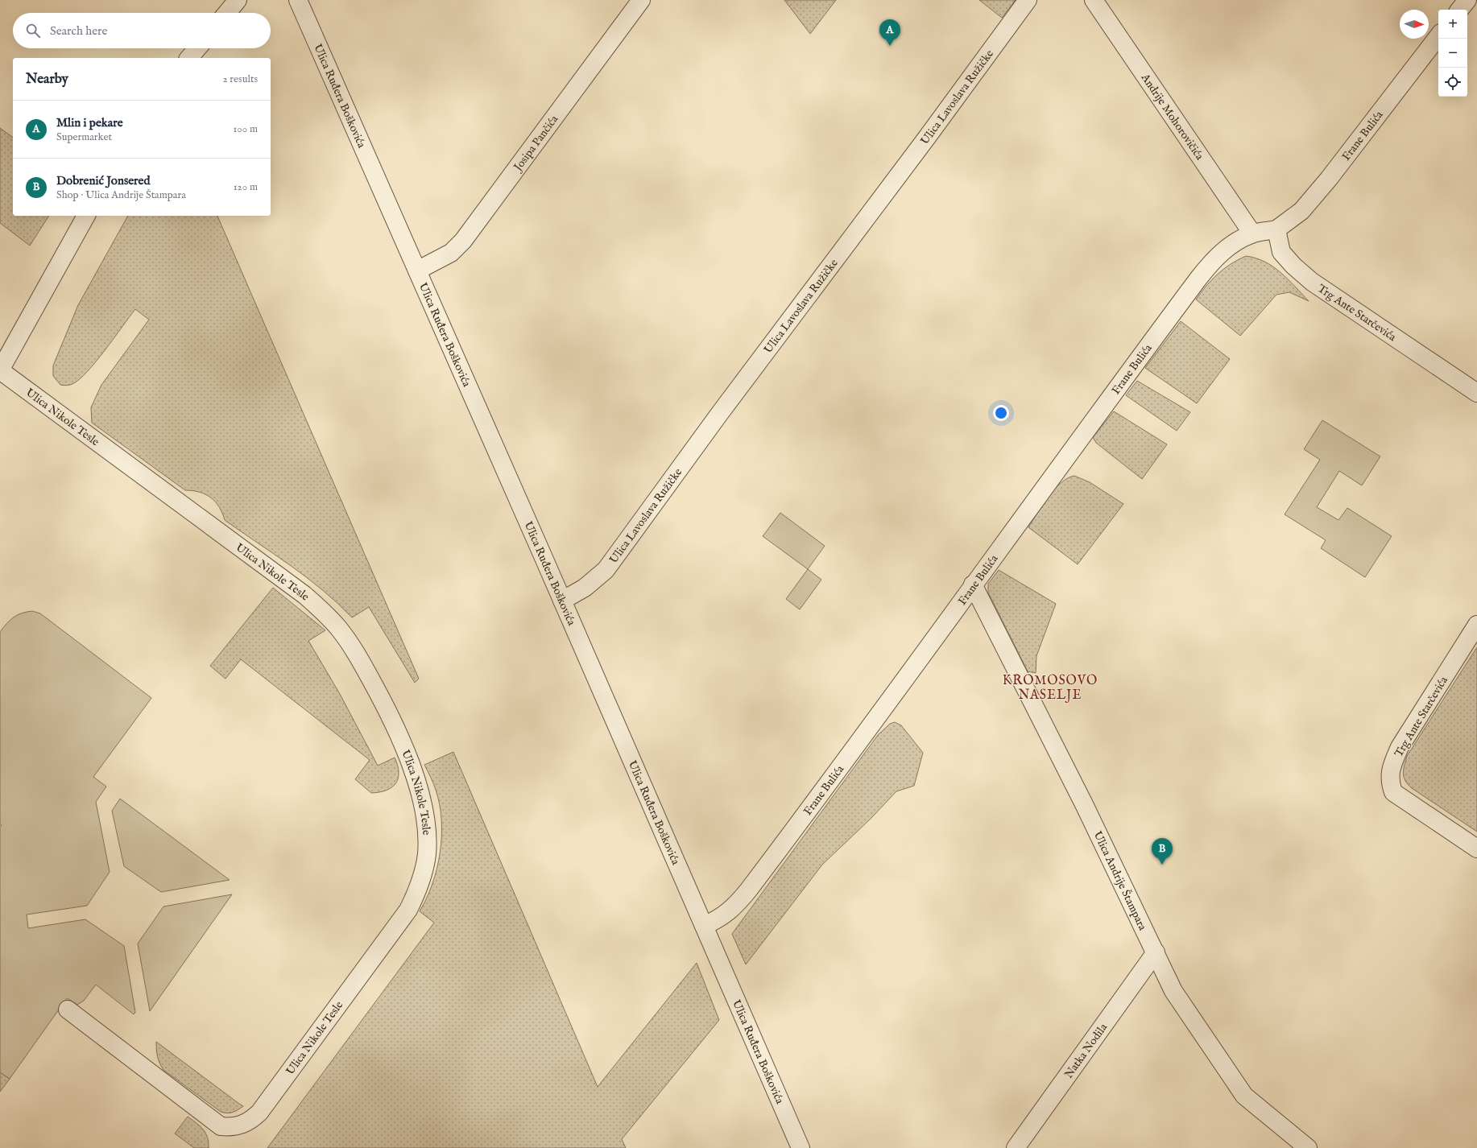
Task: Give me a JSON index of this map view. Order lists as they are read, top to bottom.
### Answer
{
  "streets": {
    "street": [
      "Ulica Ruđera Boškovića",
      "Ulica Lavoslava Ružičke",
      "Andrije Mohorovičića",
      "Frane Bulića",
      "Josipa Pančića",
      "Trg Ante Starčevića",
      "Ulica Nikole Tesle",
      "Ulica Andrije Štampara",
      "Natka Nodila"
    ]
  },
  "crossings": [
    ["Ulica Ruđera Boškovića", "Ulica Lavoslava Ružičke"],
    ["Ulica Ruđera Boškovića", "Frane Bulića"],
    ["Ulica Ruđera Boškovića", "Josipa Pančića"],
    ["Andrije Mohorovičića", "Frane Bulića"],
    ["Frane Bulića", "Trg Ante Starčevića"],
    ["Frane Bulića", "Ulica Andrije Štampara"],
    ["Ulica Andrije Štampara", "Natka Nodila"]
  ],
  "districts": ["KROMOSOVO NASELJE"],
  "north": "right",
  "page": {
    "map_buttons": ["+", "−"],
    "search": "Search here",
    "pins": ["A", "B"],
    "heading": ["Nearby", "2 results"],
    "list": [
      {
        "mark": "A",
        "name": "Mlin i pekare",
        "note": "Supermarket",
        "value": "100 m"
      },
      {
        "mark": "B",
        "name": "Dobrenić Jonsered",
        "note": "Shop · Ulica Andrije Štampara",
        "value": "120 m"
      }
    ]
  }
}
